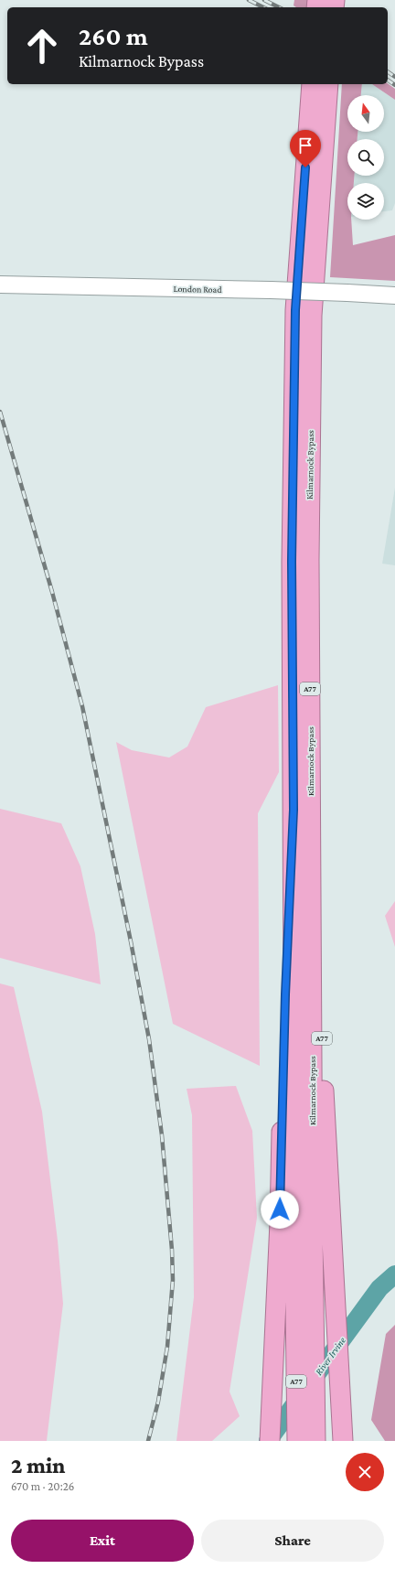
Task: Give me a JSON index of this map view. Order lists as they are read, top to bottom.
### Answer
{
  "streets": {
    "highway": ["Kilmarnock Bypass", "A77"],
    "main road": ["London Road"]
  },
  "crossings": [
    ["Kilmarnock Bypass", "A77"]
  ],
  "water": ["River Irvine"],
  "north": "top",
  "page": {
    "turn": ["260 m", "Kilmarnock Bypass"],
    "heading": ["2 min", "670 m · 20:26"],
    "buttons": ["Exit", "Share"]
  }
}
